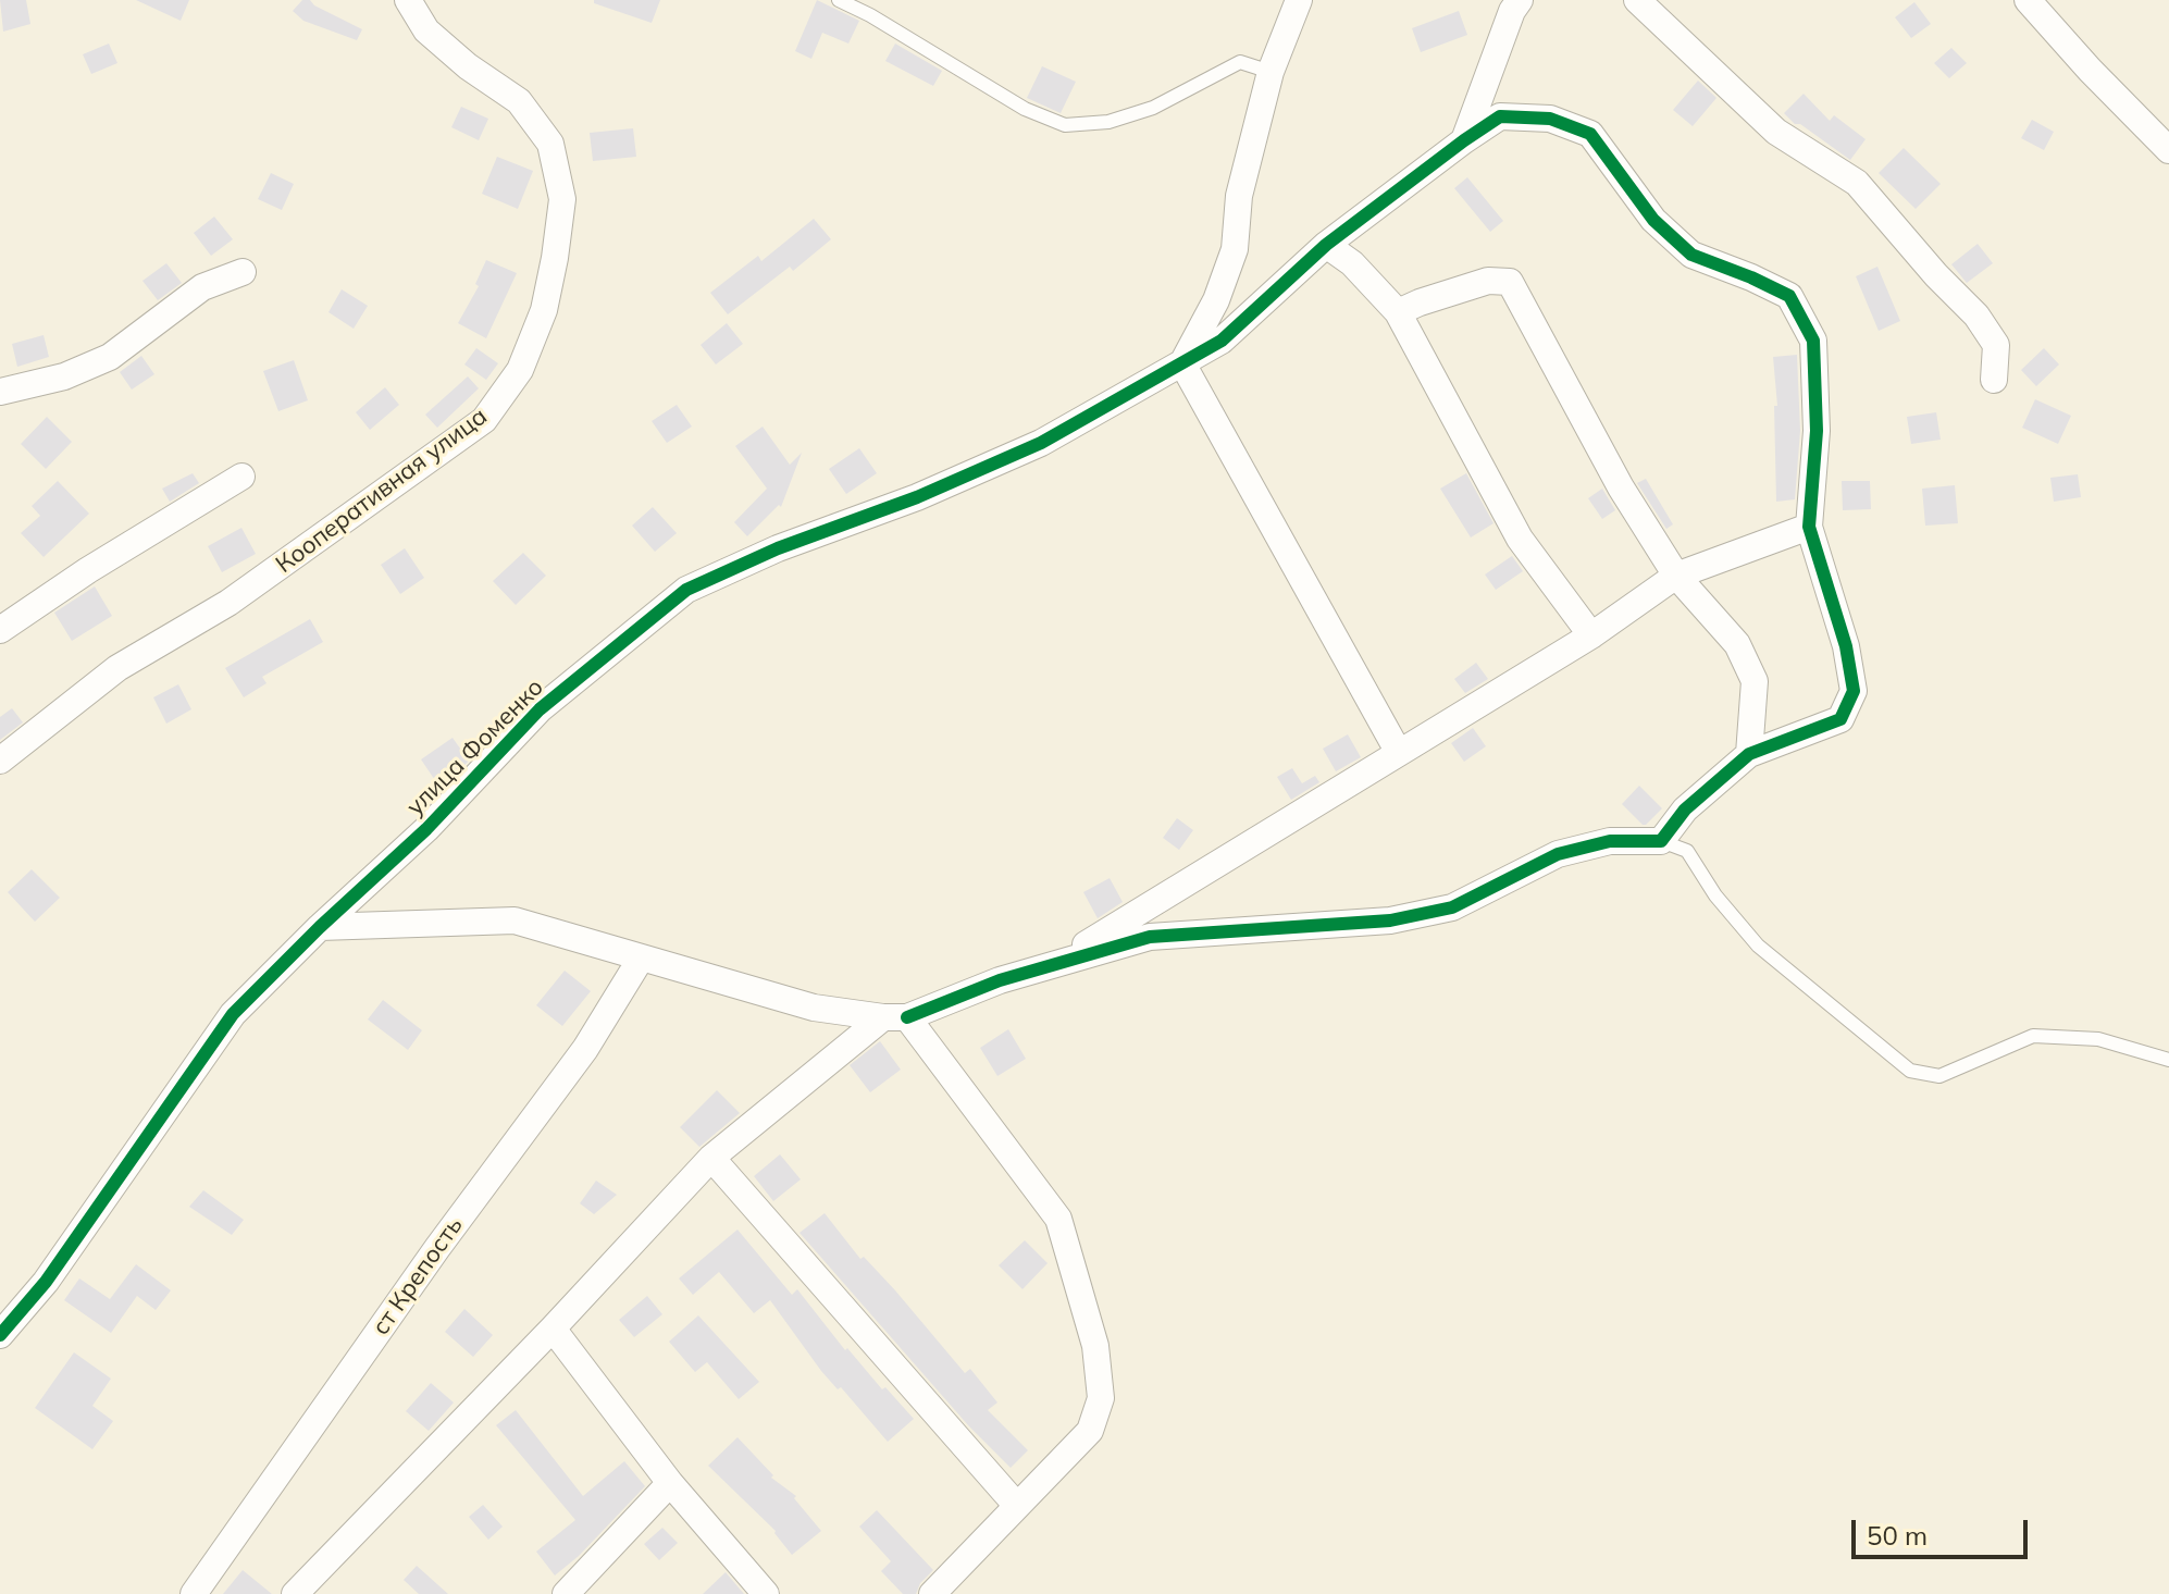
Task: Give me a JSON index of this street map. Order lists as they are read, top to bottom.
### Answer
{
  "streets": {
    "street": ["Кооперативная улица", "улица Фоменко", "ст Крепость"]
  },
  "scale_bar": "50 m"
}
